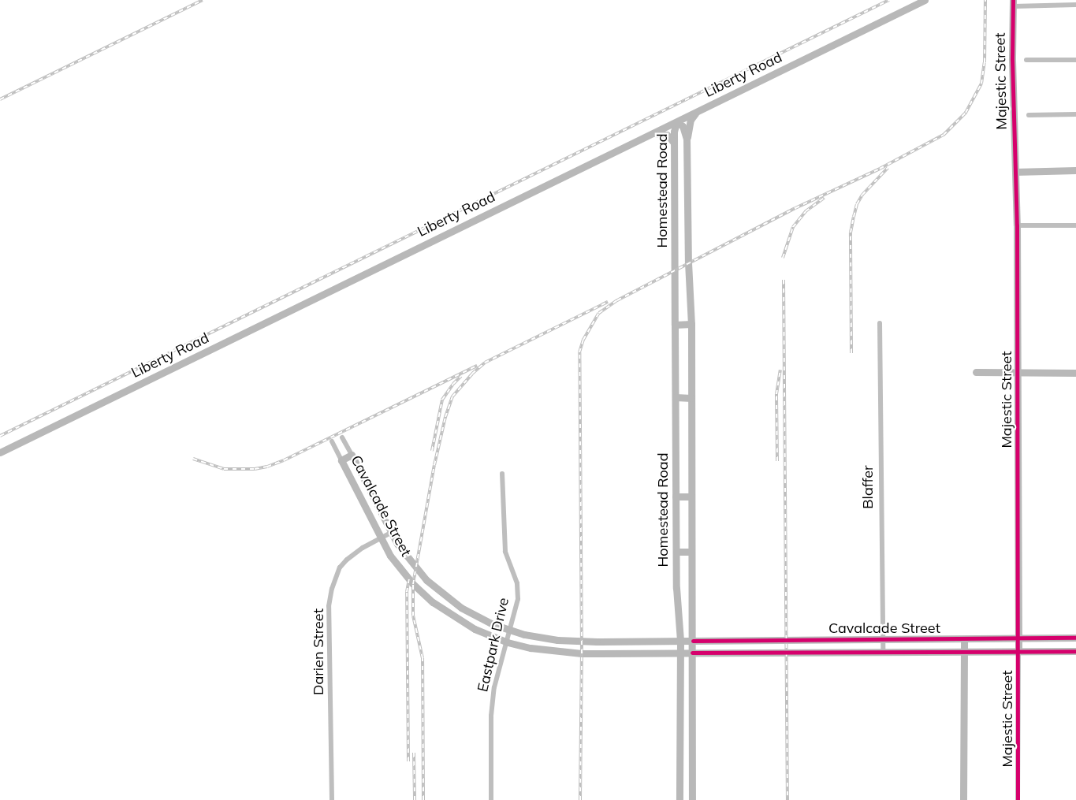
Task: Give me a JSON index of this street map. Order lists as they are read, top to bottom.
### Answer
{
  "streets": {
    "main road": [
      "Liberty Road",
      "Majestic Street",
      "Homestead Road",
      "Cavalcade Street"
    ],
    "street": ["Blaffer", "Eastpark Drive", "Darien Street"]
  },
  "crossings": [
    ["Liberty Road", "Homestead Road"],
    ["Majestic Street", "Cavalcade Street"],
    ["Homestead Road", "Cavalcade Street"],
    ["Blaffer", "Cavalcade Street"],
    ["Cavalcade Street", "Eastpark Drive"],
    ["Cavalcade Street", "Darien Street"]
  ]
}
